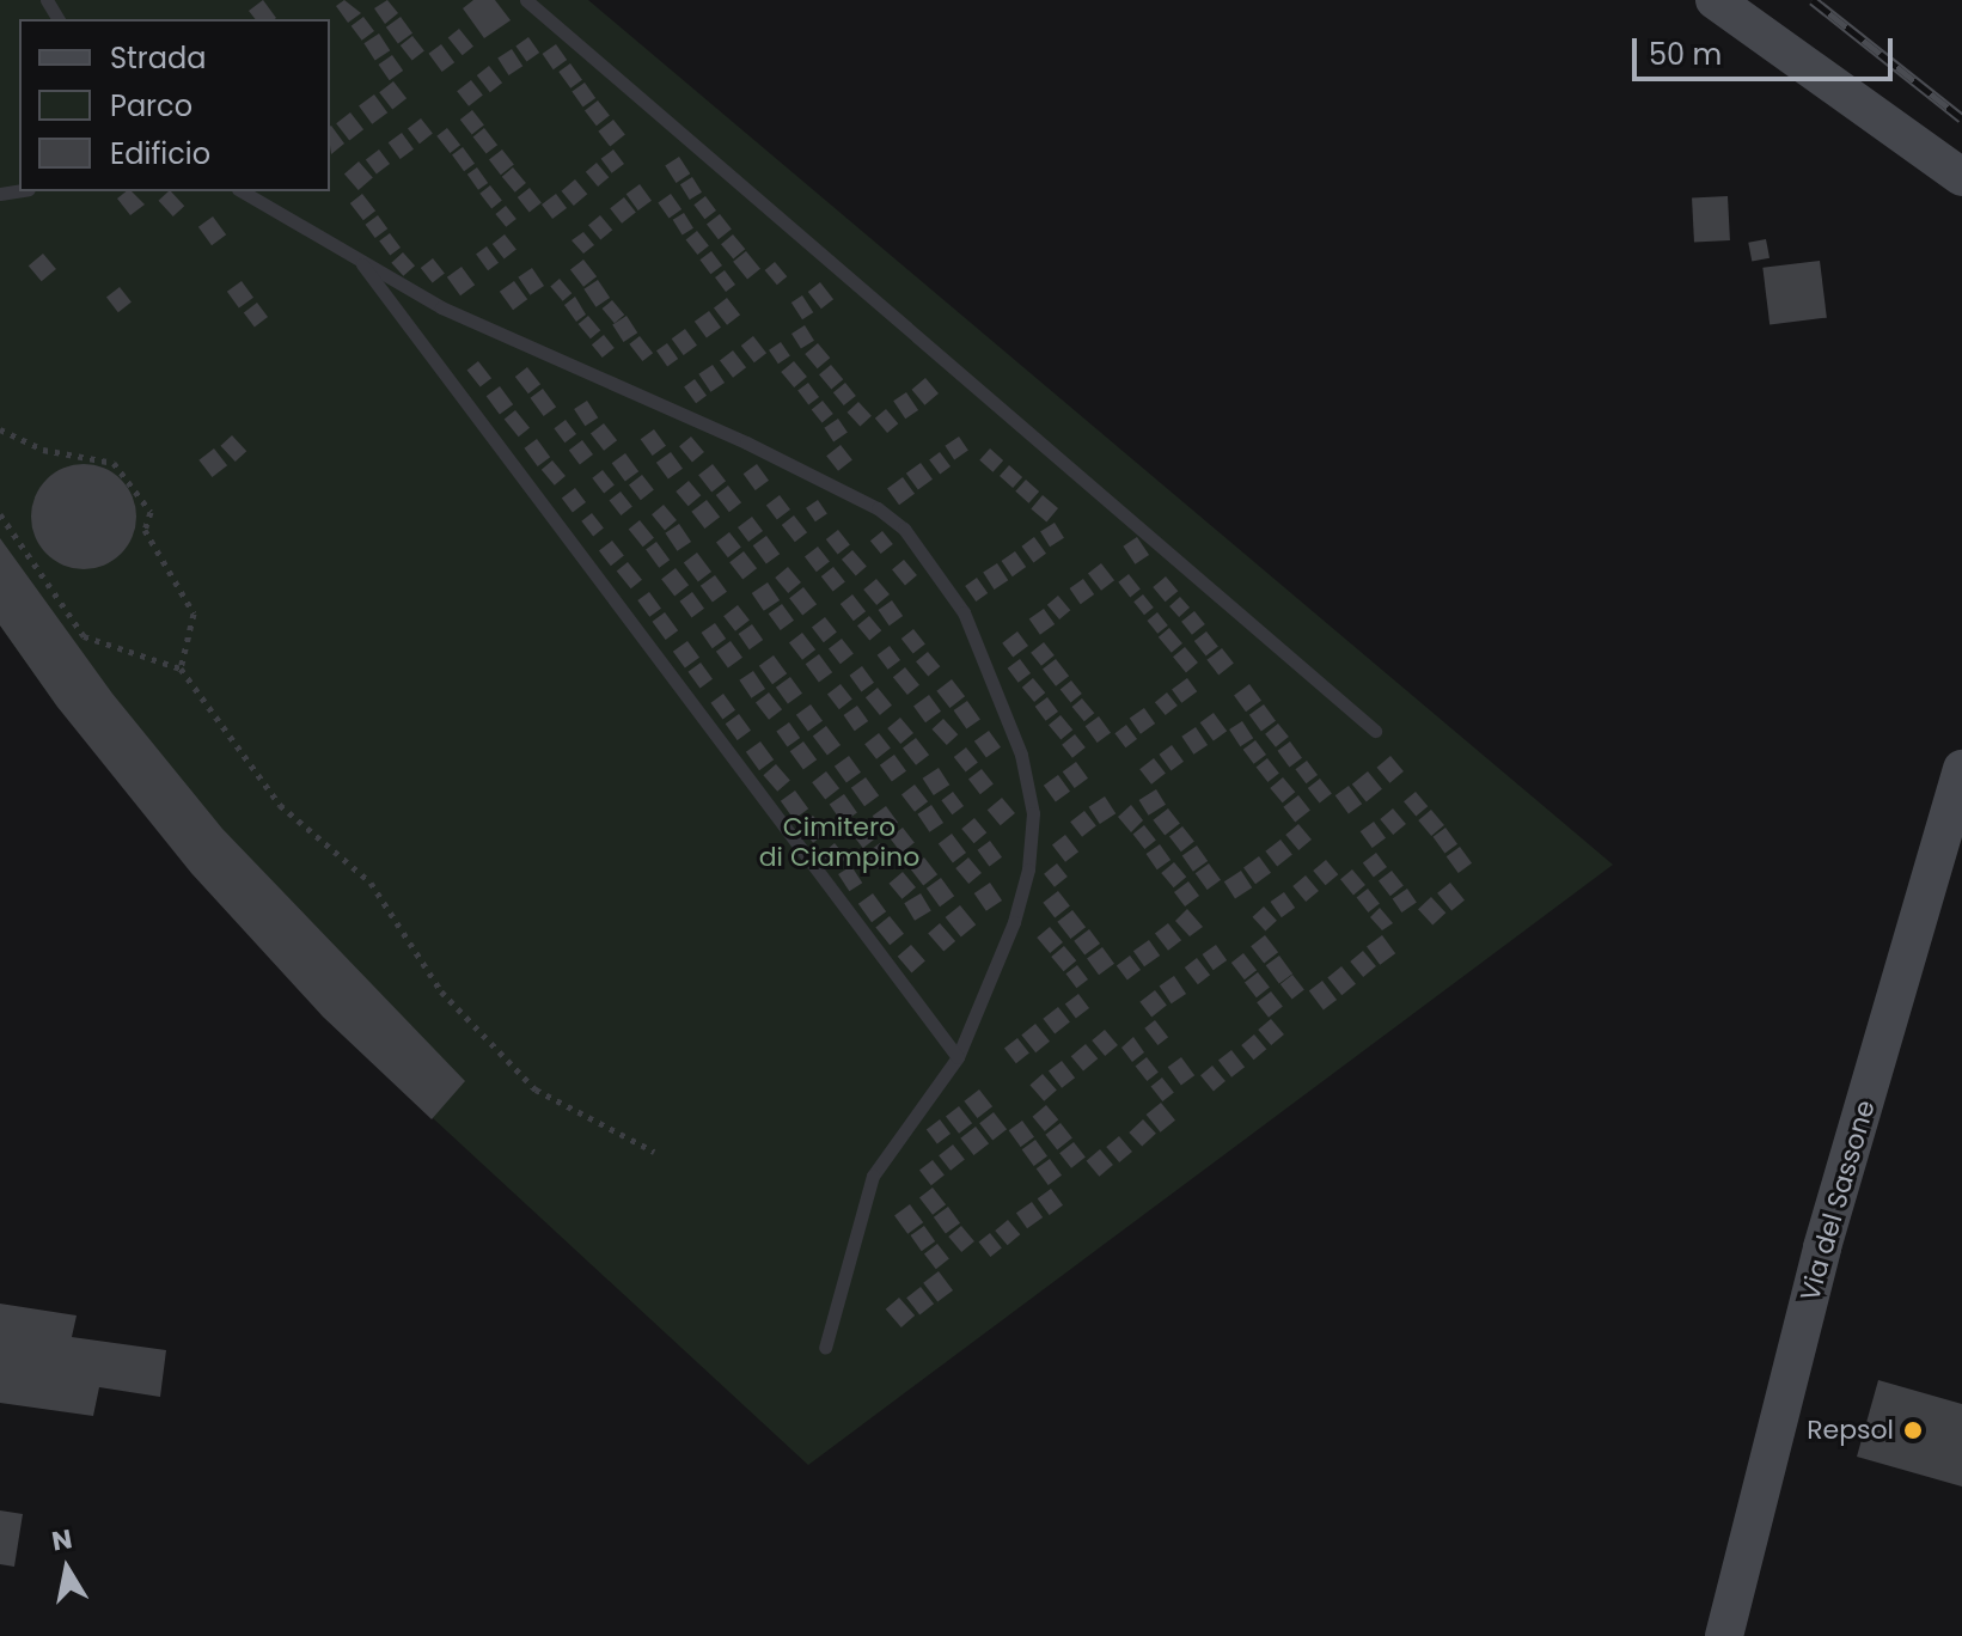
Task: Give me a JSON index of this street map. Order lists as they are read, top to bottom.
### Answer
{
  "streets": {
    "main road": ["Via del Sassone"]
  },
  "parks": ["Cimitero di Ciampino"],
  "places": ["Repsol"],
  "legend": ["Strada", "Parco", "Edificio"],
  "scale_bar": "50 m",
  "north": "top"
}
